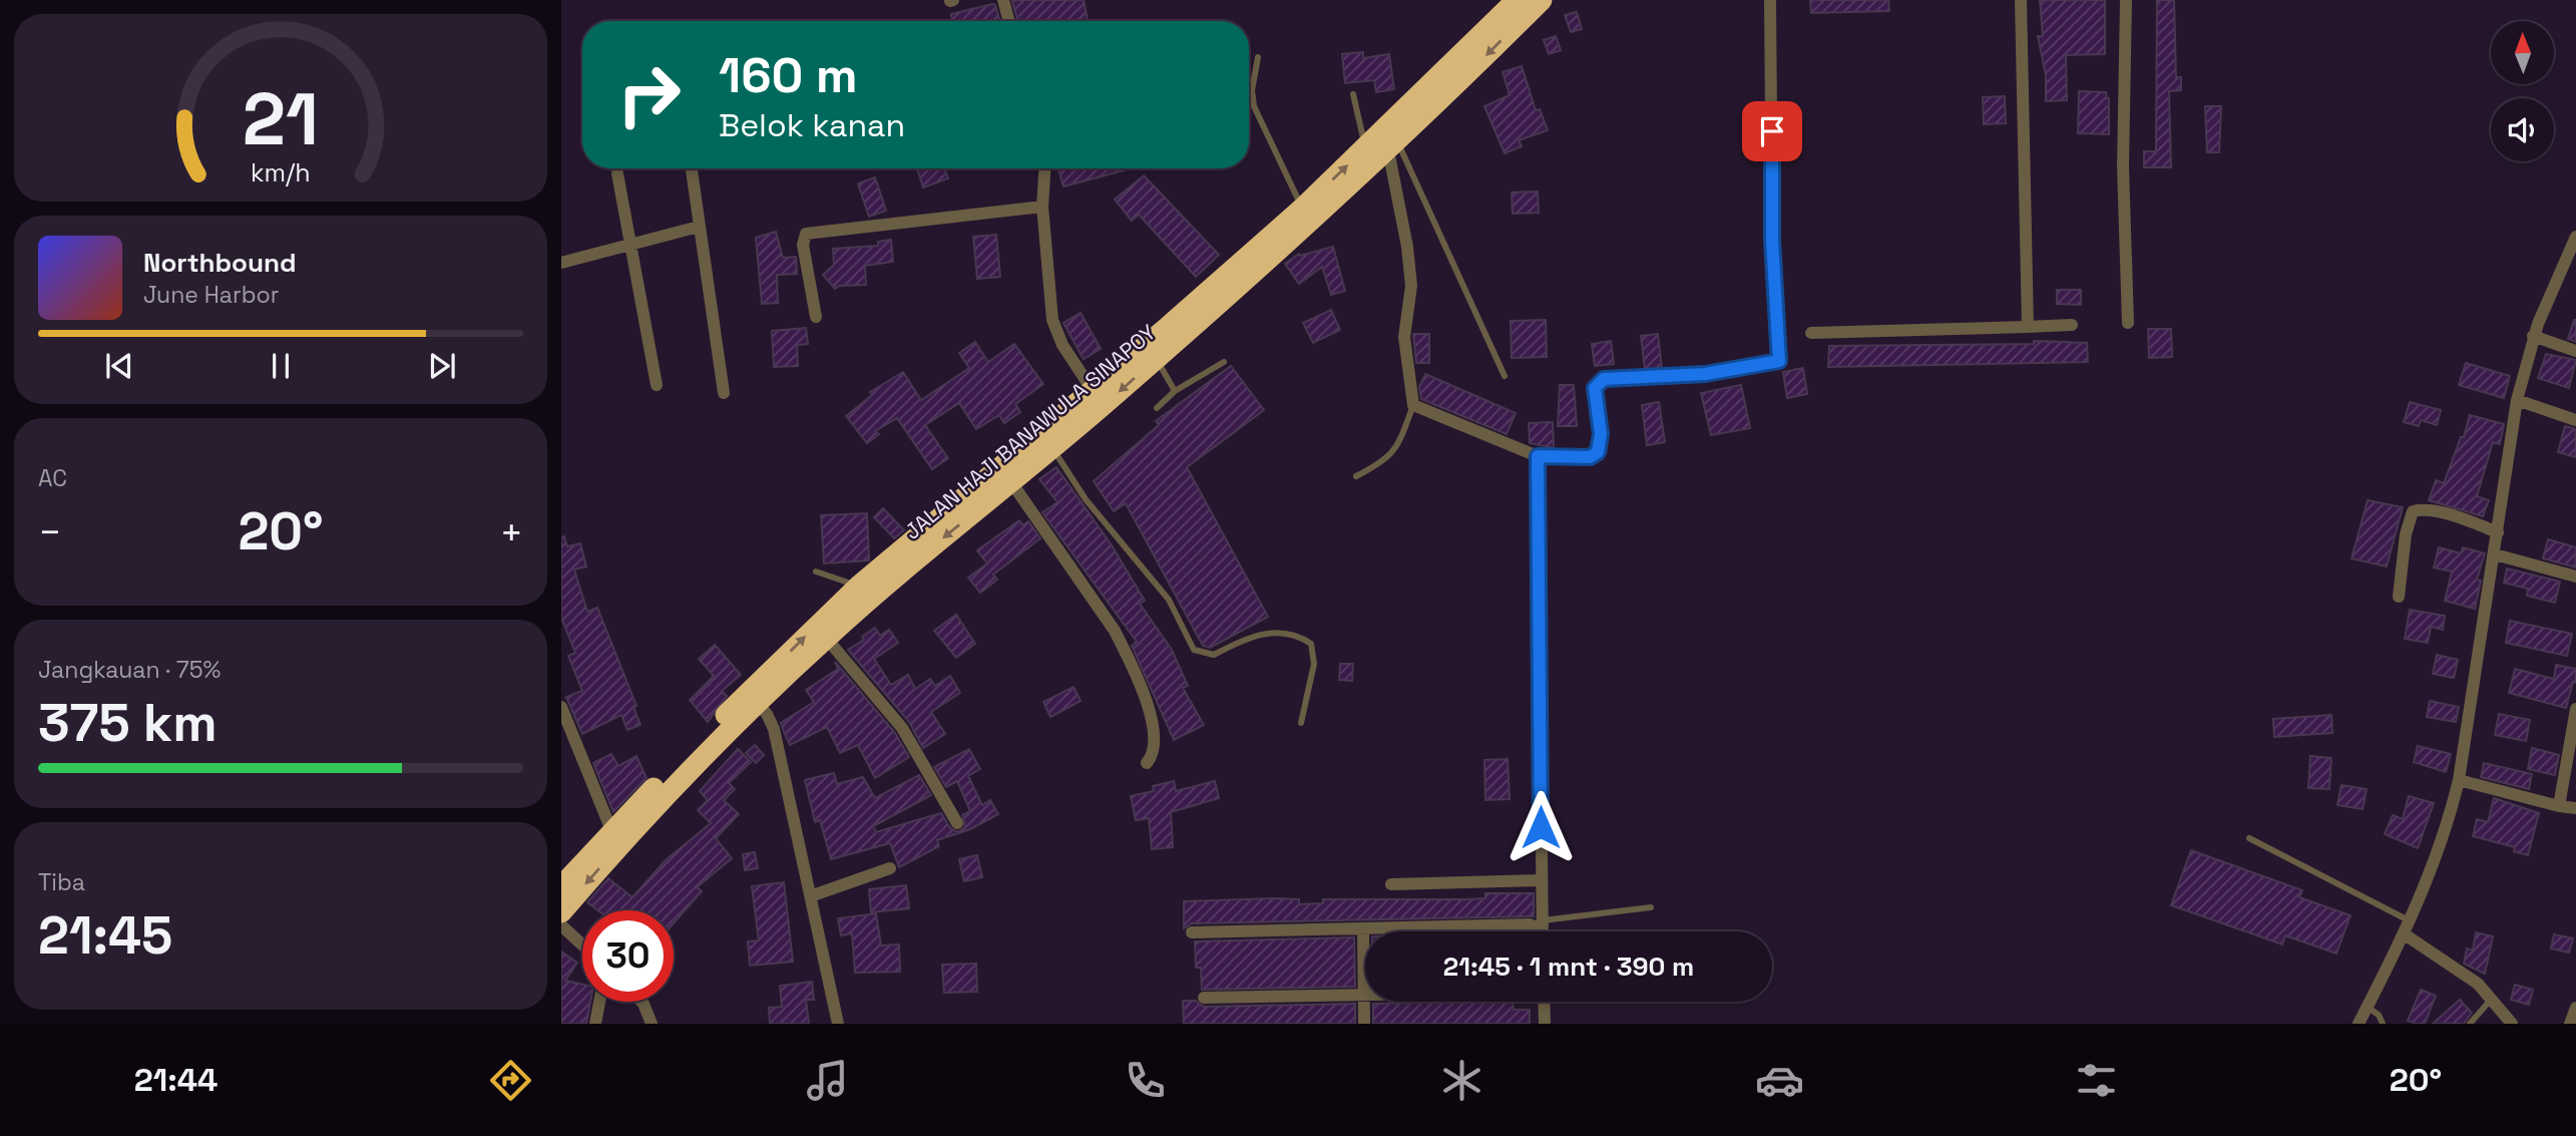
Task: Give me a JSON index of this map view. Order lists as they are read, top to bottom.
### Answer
{
  "streets": {
    "highway": ["JALAN HAJI BANAWULA SINAPOY"]
  },
  "north": "top",
  "page": {
    "turn": ["160 m", "Belok kanan"],
    "song": ["Northbound", "June Harbor"],
    "tile": [
      "AC",
      ["Jangkauan · 75%", "375 km"],
      ["Tiba", "21:45"]
    ],
    "heat": ["−", "20°", "+"],
    "limit": "30",
    "trip": "21:45 · 1 mnt · 390 m",
    "tabs": ["21:44", "20°"],
    "gauge": ["21", "km/h"]
  }
}
